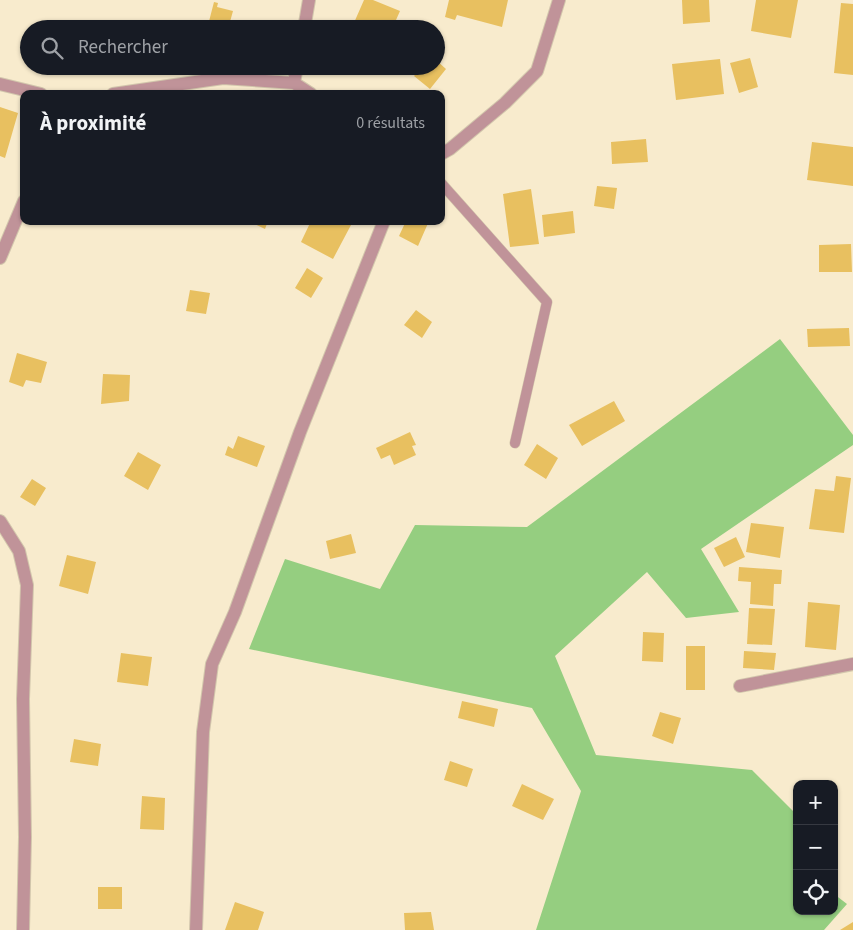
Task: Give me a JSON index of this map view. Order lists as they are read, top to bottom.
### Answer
{
  "page": {
    "search": "Rechercher",
    "heading": ["À proximité", "0 résultats"],
    "map_buttons": ["+", "−"]
  }
}
